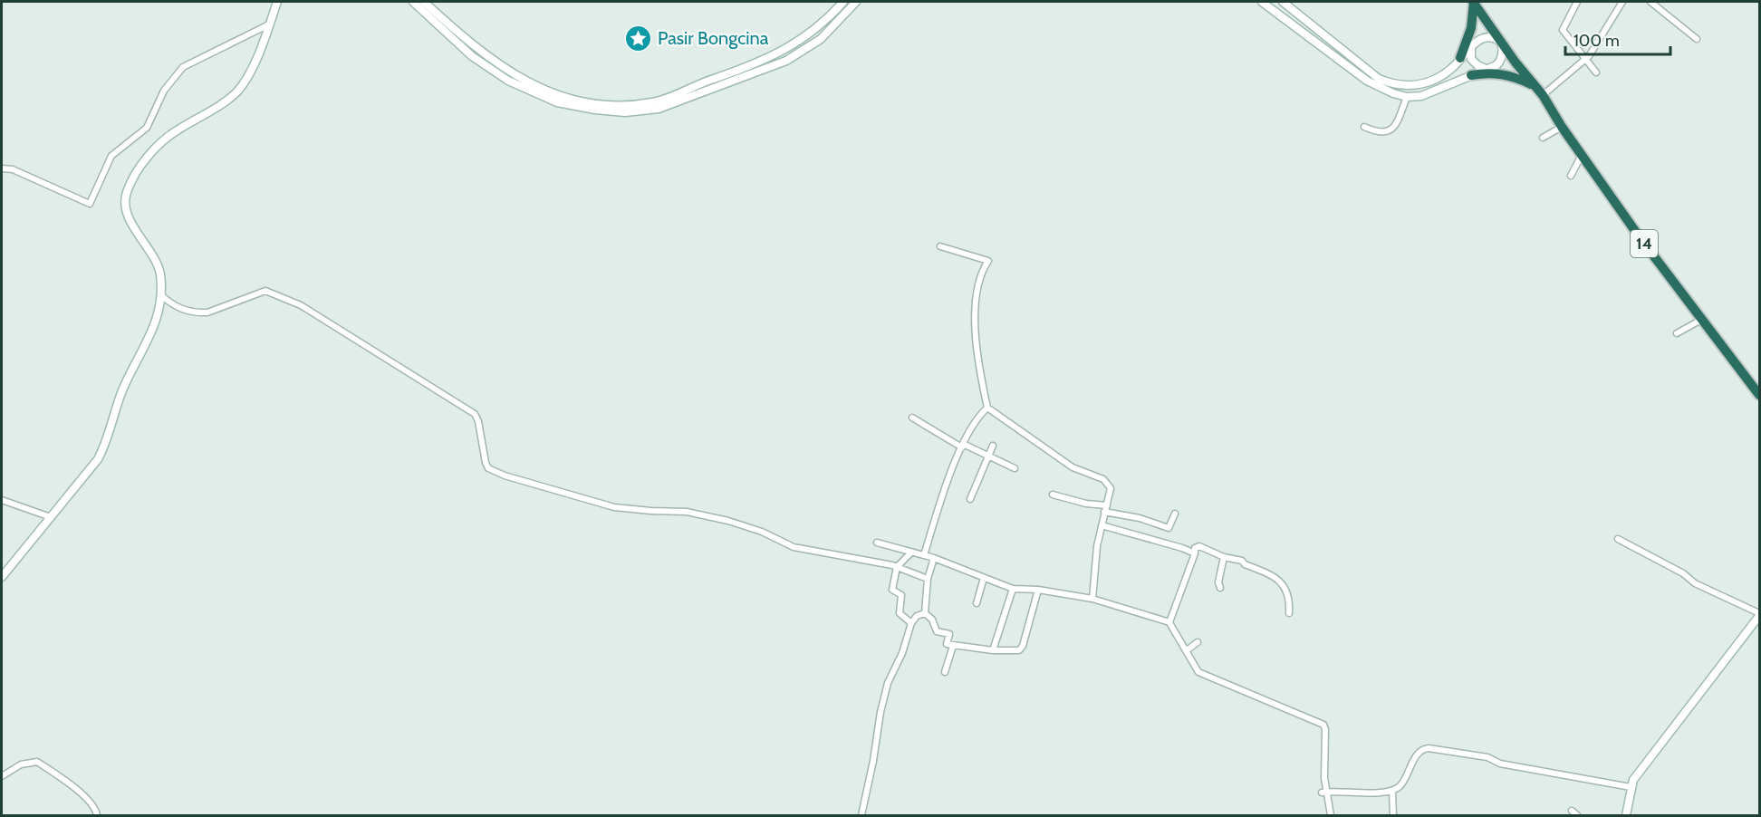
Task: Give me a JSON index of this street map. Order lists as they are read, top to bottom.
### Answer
{
  "streets": {
    "highway": ["14"]
  },
  "places": {
    "place": ["Pasir Bongcina"]
  },
  "scale_bar": "100 m"
}
